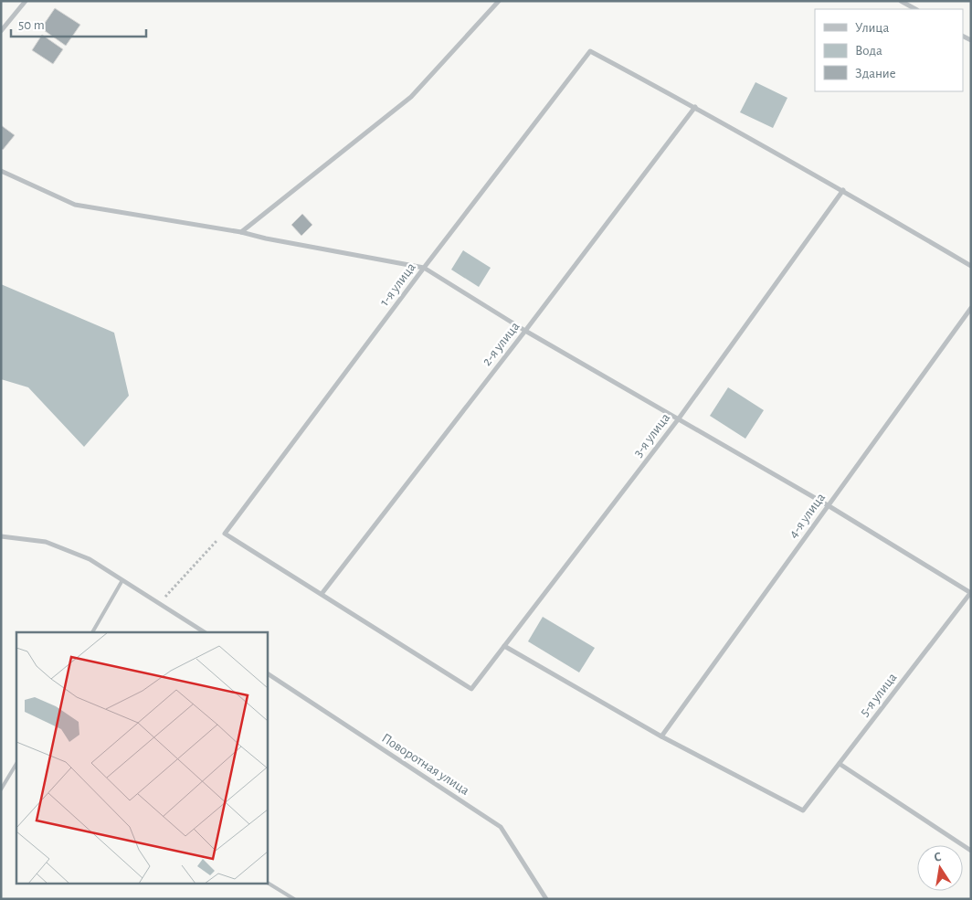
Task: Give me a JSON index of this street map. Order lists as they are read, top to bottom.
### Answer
{
  "streets": {
    "street": [
      "1-я улица",
      "2-я улица",
      "3-я улица",
      "4-я улица",
      "5-я улица",
      "Поворотная улица"
    ]
  },
  "crossings": [
    ["1-я улица", "2-я улица"],
    ["2-я улица", "3-я улица"],
    ["4-я улица", "5-я улица"]
  ],
  "legend": ["Улица", "Вода", "Здание"],
  "scale_bar": "50 m",
  "north": "top"
}
